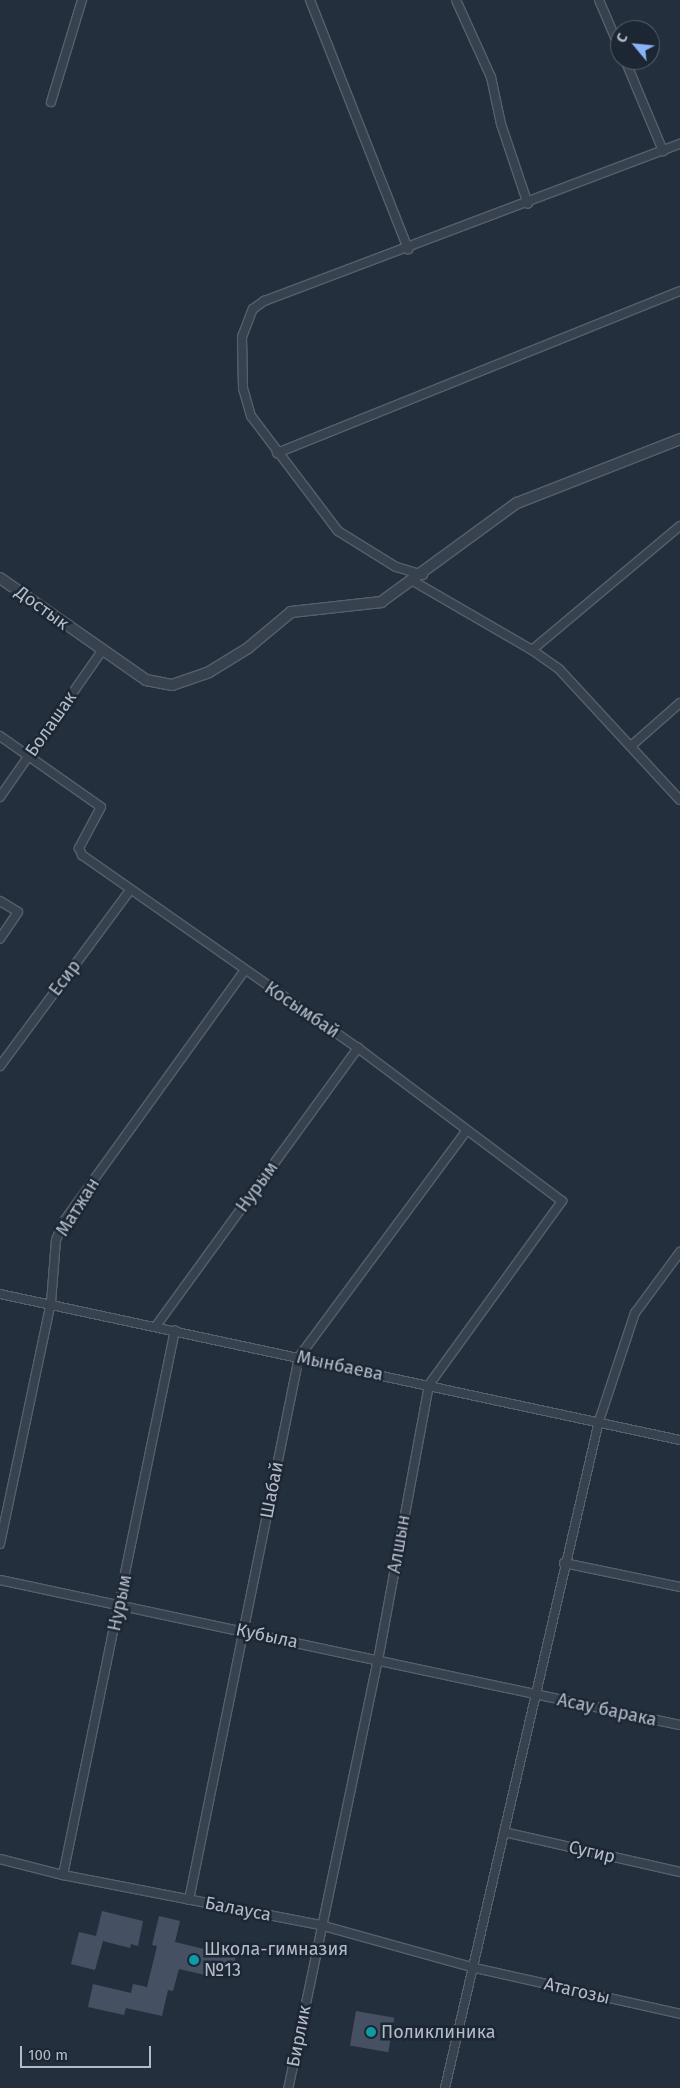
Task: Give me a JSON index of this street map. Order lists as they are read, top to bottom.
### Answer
{
  "streets": {
    "street": [
      "Достык",
      "Болашак",
      "Есир",
      "Косымбай",
      "Нурым",
      "Матжан",
      "Мынбаева",
      "Шабай",
      "Алшын",
      "Кубыла",
      "Асау барака",
      "Сугир",
      "Балауса",
      "Атагозы",
      "Бирлик"
    ]
  },
  "crossings": [
    ["Достык", "Болашак"],
    ["Болашак", "Косымбай"],
    ["Есир", "Косымбай"],
    ["Косымбай", "Нурым"],
    ["Косымбай", "Матжан"],
    ["Косымбай", "Шабай"],
    ["Косымбай", "Алшын"],
    ["Нурым", "Мынбаева"],
    ["Нурым", "Кубыла"],
    ["Нурым", "Балауса"],
    ["Матжан", "Мынбаева"],
    ["Мынбаева", "Шабай"],
    ["Мынбаева", "Алшын"],
    ["Шабай", "Кубыла"],
    ["Шабай", "Балауса"],
    ["Алшын", "Кубыла"],
    ["Алшын", "Балауса"],
    ["Алшын", "Бирлик"],
    ["Кубыла", "Асау барака"],
    ["Балауса", "Атагозы"],
    ["Балауса", "Бирлик"]
  ],
  "places": ["Школа-гимназия №13", "Поликлиника"],
  "scale_bar": "100 m",
  "north": "top left"
}
